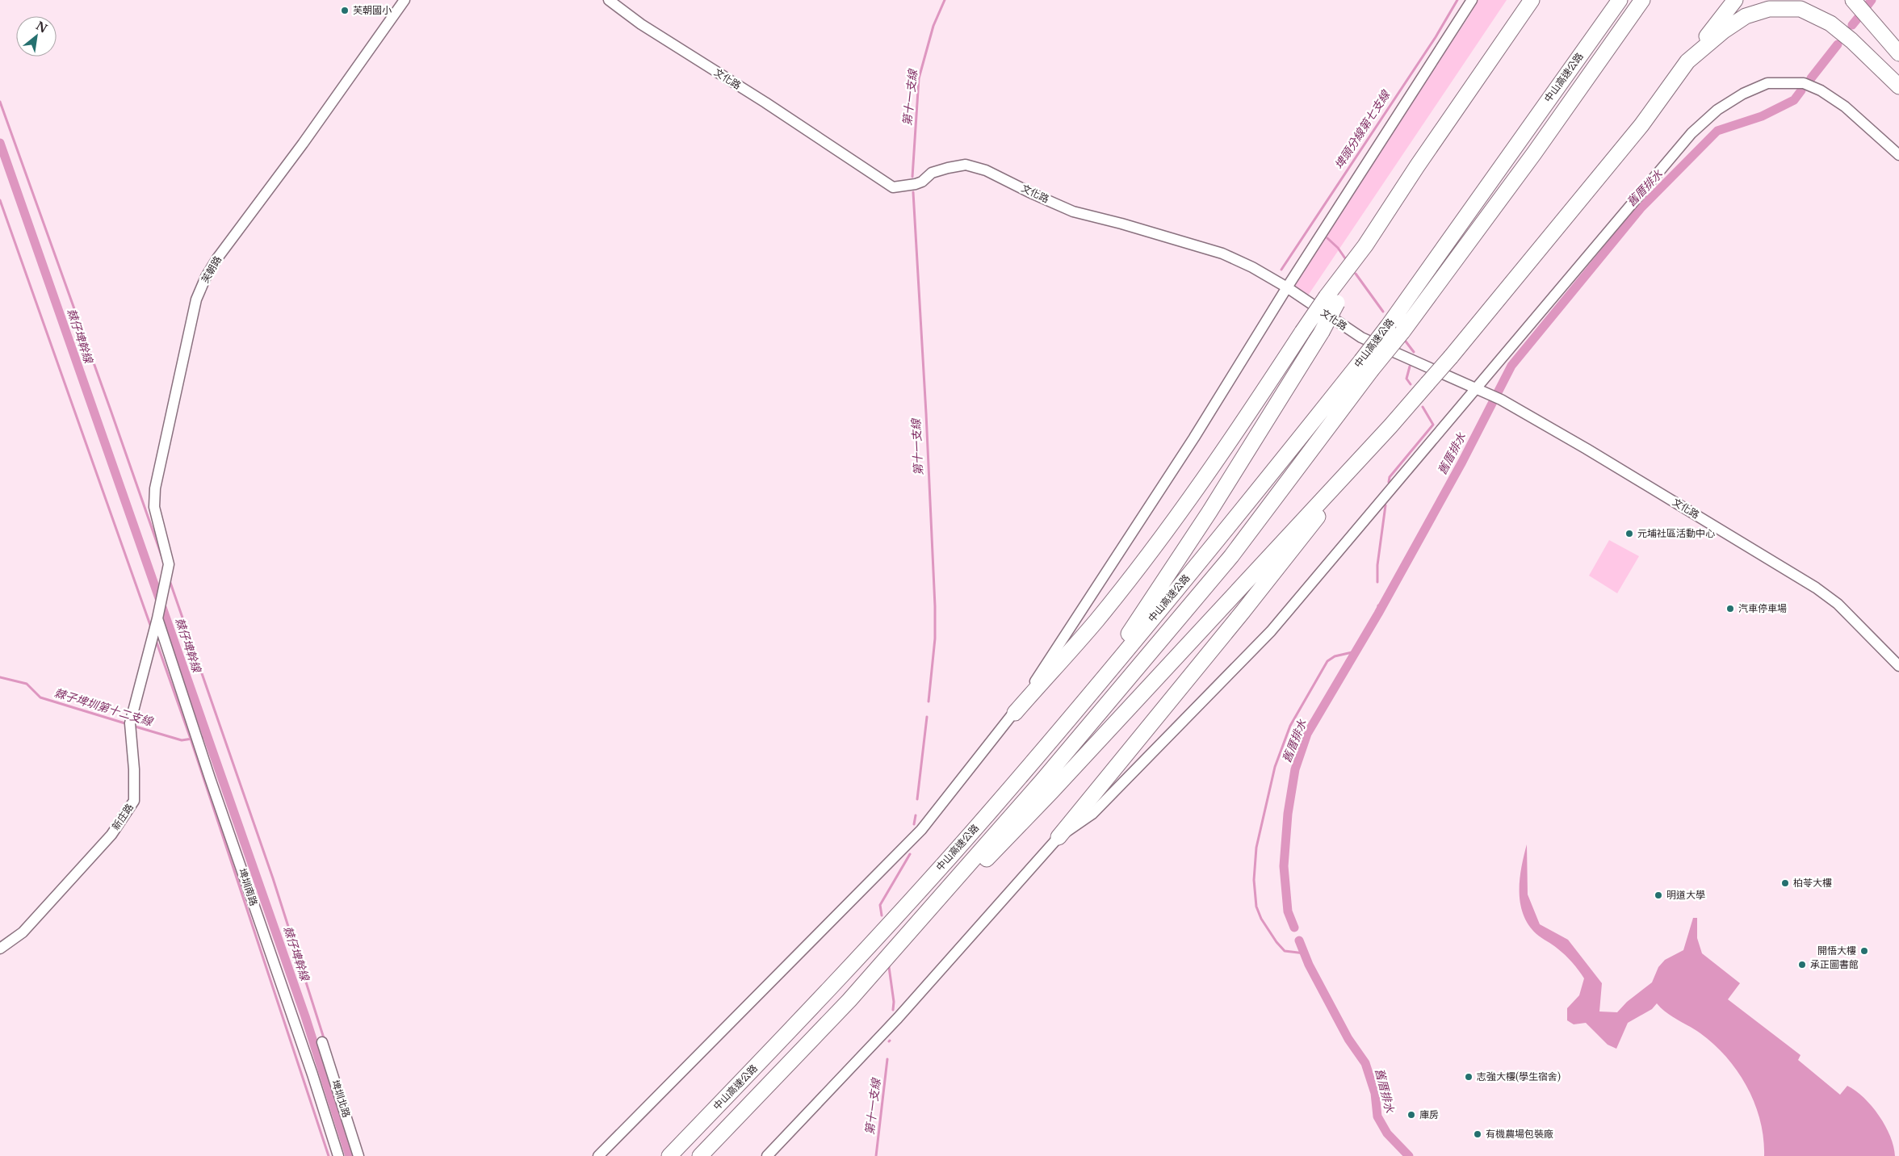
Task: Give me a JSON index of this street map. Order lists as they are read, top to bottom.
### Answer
{
  "streets": {
    "highway": ["中山高速公路"],
    "street": [
      "文化路",
      "芙朝路",
      "新庄路",
      "埤圳南路",
      "埤圳北路"
    ]
  },
  "crossings": [
    ["芙朝路", "新庄路"],
    ["芙朝路", "埤圳南路"],
    ["新庄路", "埤圳南路"]
  ],
  "water": [
    "第十一支線",
    "埤頭分線第七支線",
    "舊厝排水",
    "棘仔埤幹線",
    "棘子埤圳第十二支線"
  ],
  "places": [
    "芙朝國小",
    "元埔社區活動中心",
    "汽車停車場",
    "柏苓大樓",
    "明道大學",
    "開悟大樓",
    "承正圖書館",
    "志強大樓(學生宿舍)",
    "庫房",
    "有機農場包裝廠"
  ],
  "north": "top right"
}
